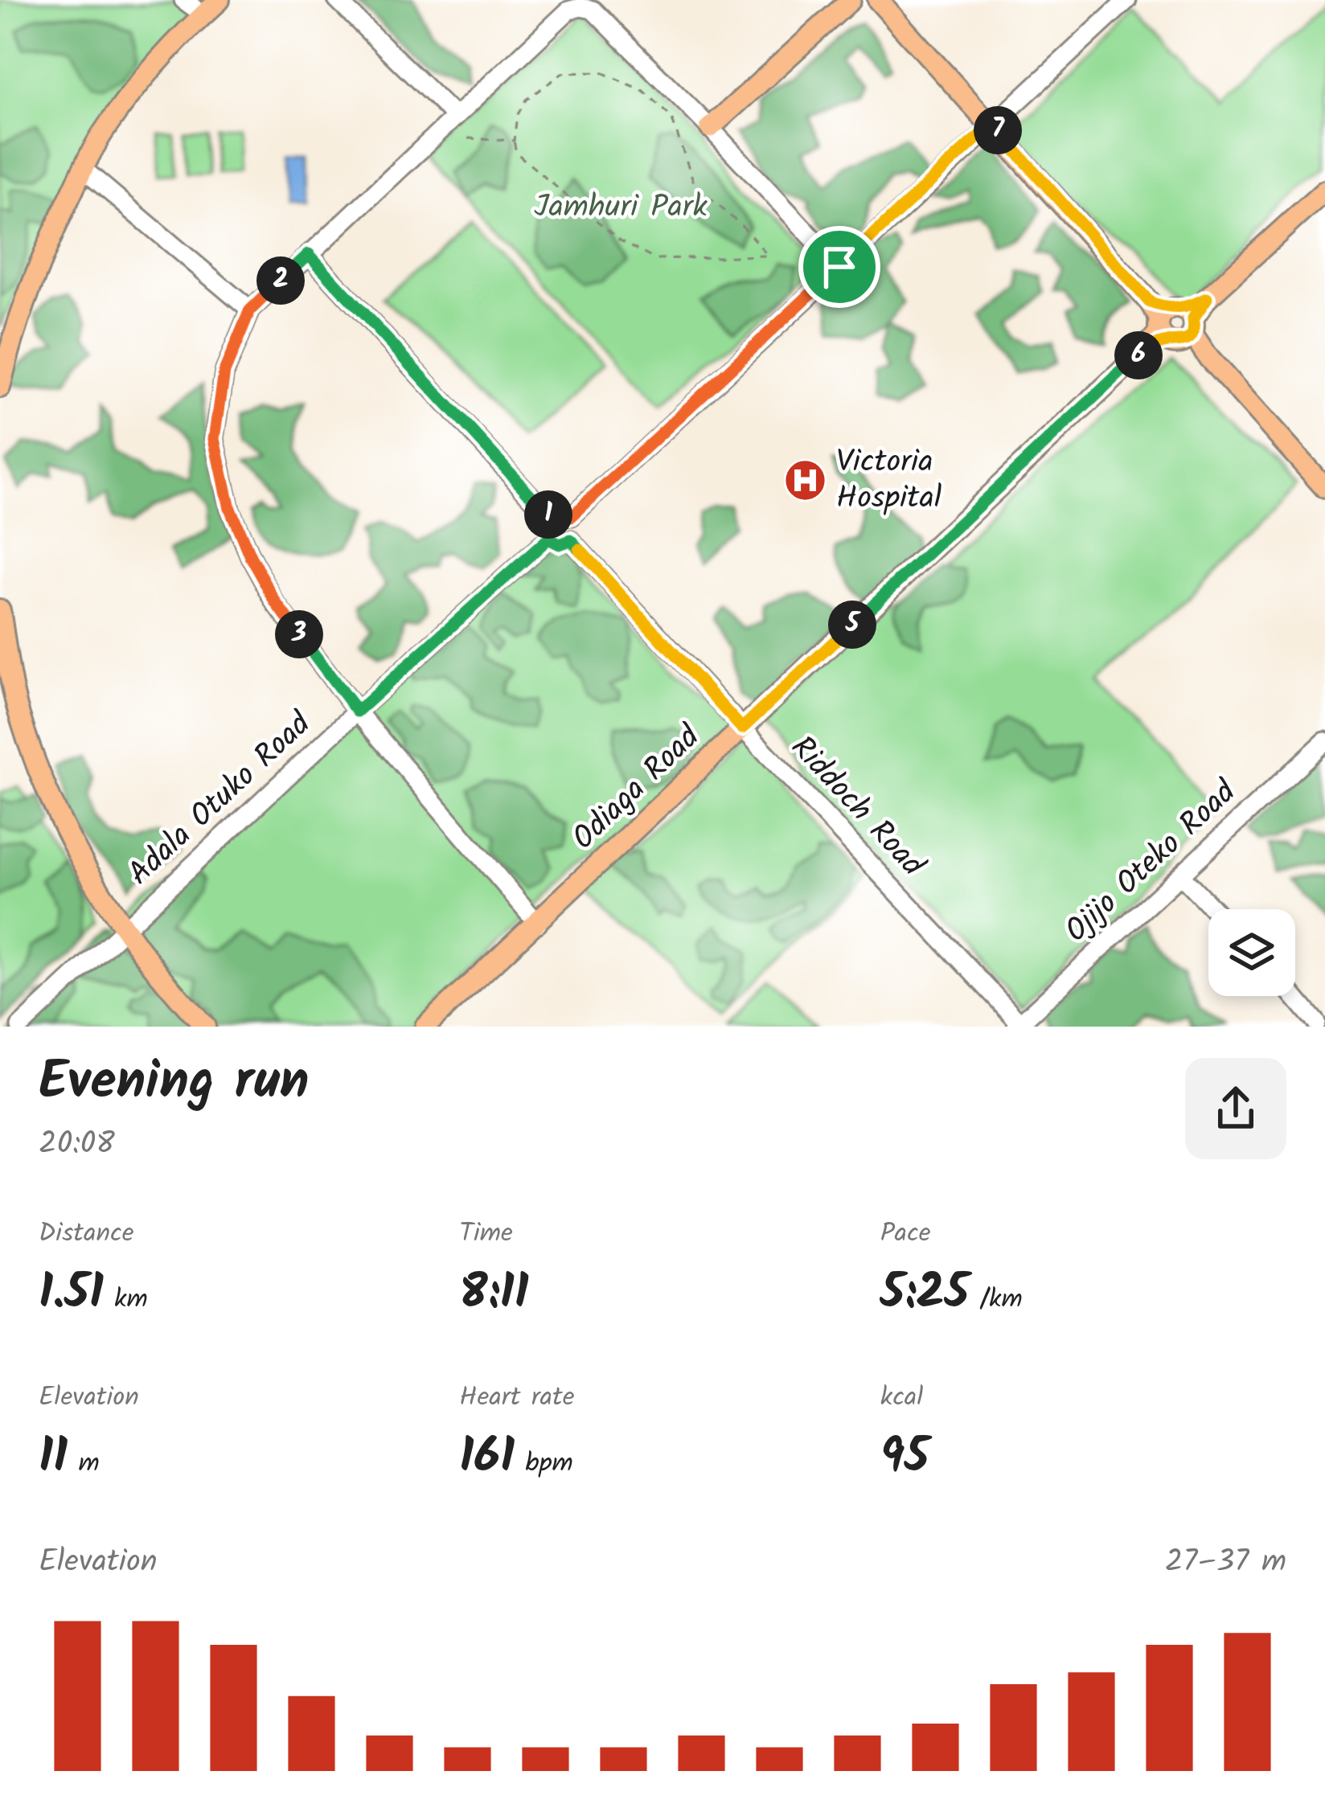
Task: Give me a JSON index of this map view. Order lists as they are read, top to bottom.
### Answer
{
  "streets": {
    "main road": ["Odiaga Road"],
    "street": ["Adala Otuko Road", "Riddoch Road", "Ojijo Oteko Road"]
  },
  "crossings": [
    ["Odiaga Road", "Riddoch Road"],
    ["Adala Otuko Road", "Riddoch Road"],
    ["Riddoch Road", "Ojijo Oteko Road"]
  ],
  "parks": ["Jamhuri Park"],
  "places": {
    "hospital": ["Victoria Hospital"]
  },
  "page": {
    "pins": [
      "7",
      "2",
      "6",
      "1",
      "5",
      "3"
    ],
    "heading": ["Evening run", "20:08"],
    "stats": [
      ["Distance", "1.51 km"],
      ["Time", "8:11"],
      ["Pace", "5:25 /km"],
      ["Elevation", "11 m"],
      ["Heart rate", "161 bpm"],
      ["kcal", "95"]
    ],
    "chart": ["Elevation", "27–37 m"]
  }
}
